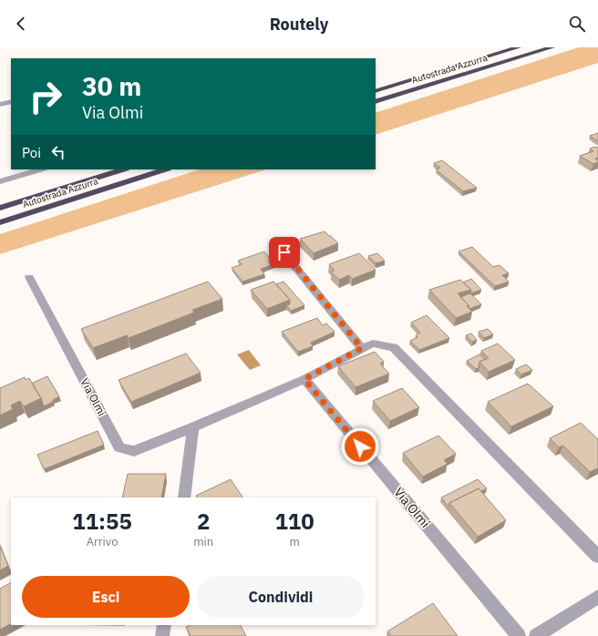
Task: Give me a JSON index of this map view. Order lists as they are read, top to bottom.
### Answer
{
  "streets": {
    "highway": ["Autostrada Azzurra"],
    "street": ["Via Olmi"]
  },
  "page": {
    "header": "Routely",
    "turn": ["30 m", "Via Olmi"],
    "then": "Poi",
    "eta": [
      "11:55",
      "Arrivo",
      "2",
      "min",
      "110",
      "m"
    ],
    "buttons": ["Esci", "Condividi"]
  }
}
